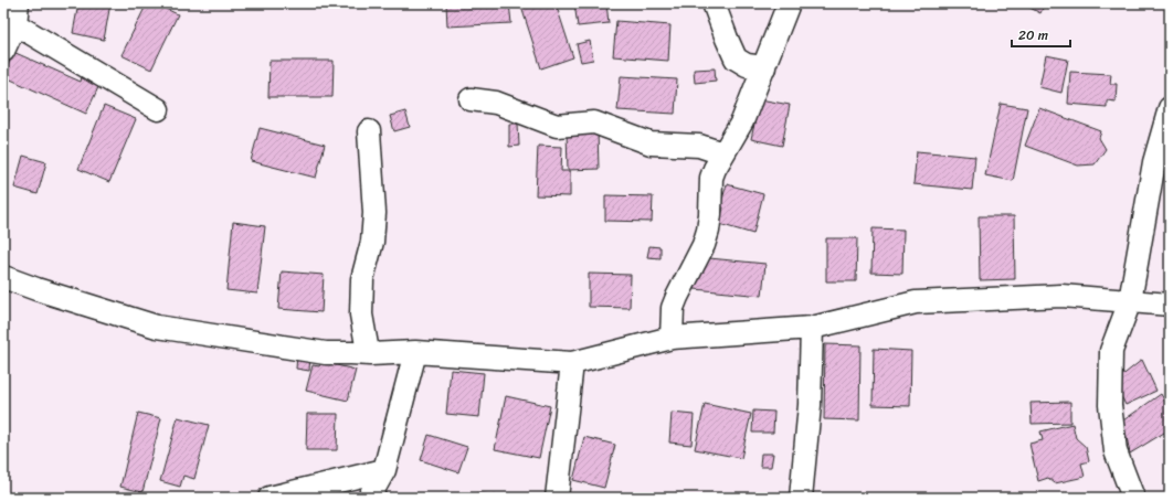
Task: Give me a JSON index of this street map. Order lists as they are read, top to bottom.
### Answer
{
  "scale_bar": "20 m"
}
